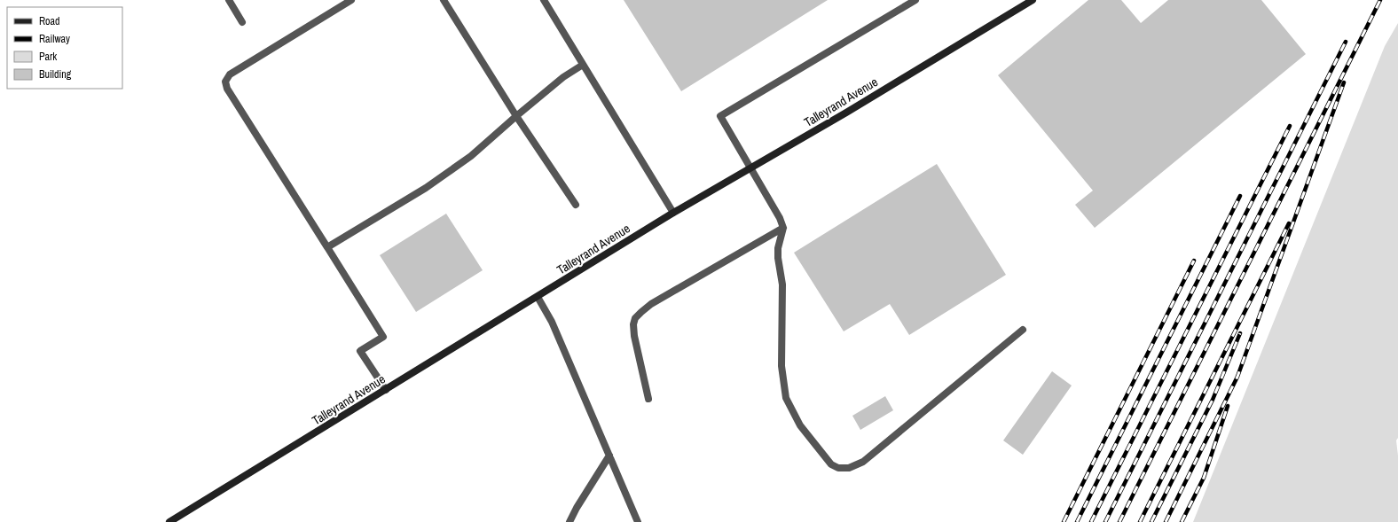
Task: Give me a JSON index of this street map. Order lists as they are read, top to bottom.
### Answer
{
  "streets": {
    "street": ["Talleyrand Avenue"]
  },
  "legend": [
    "Road",
    "Railway",
    "Park",
    "Building"
  ]
}
